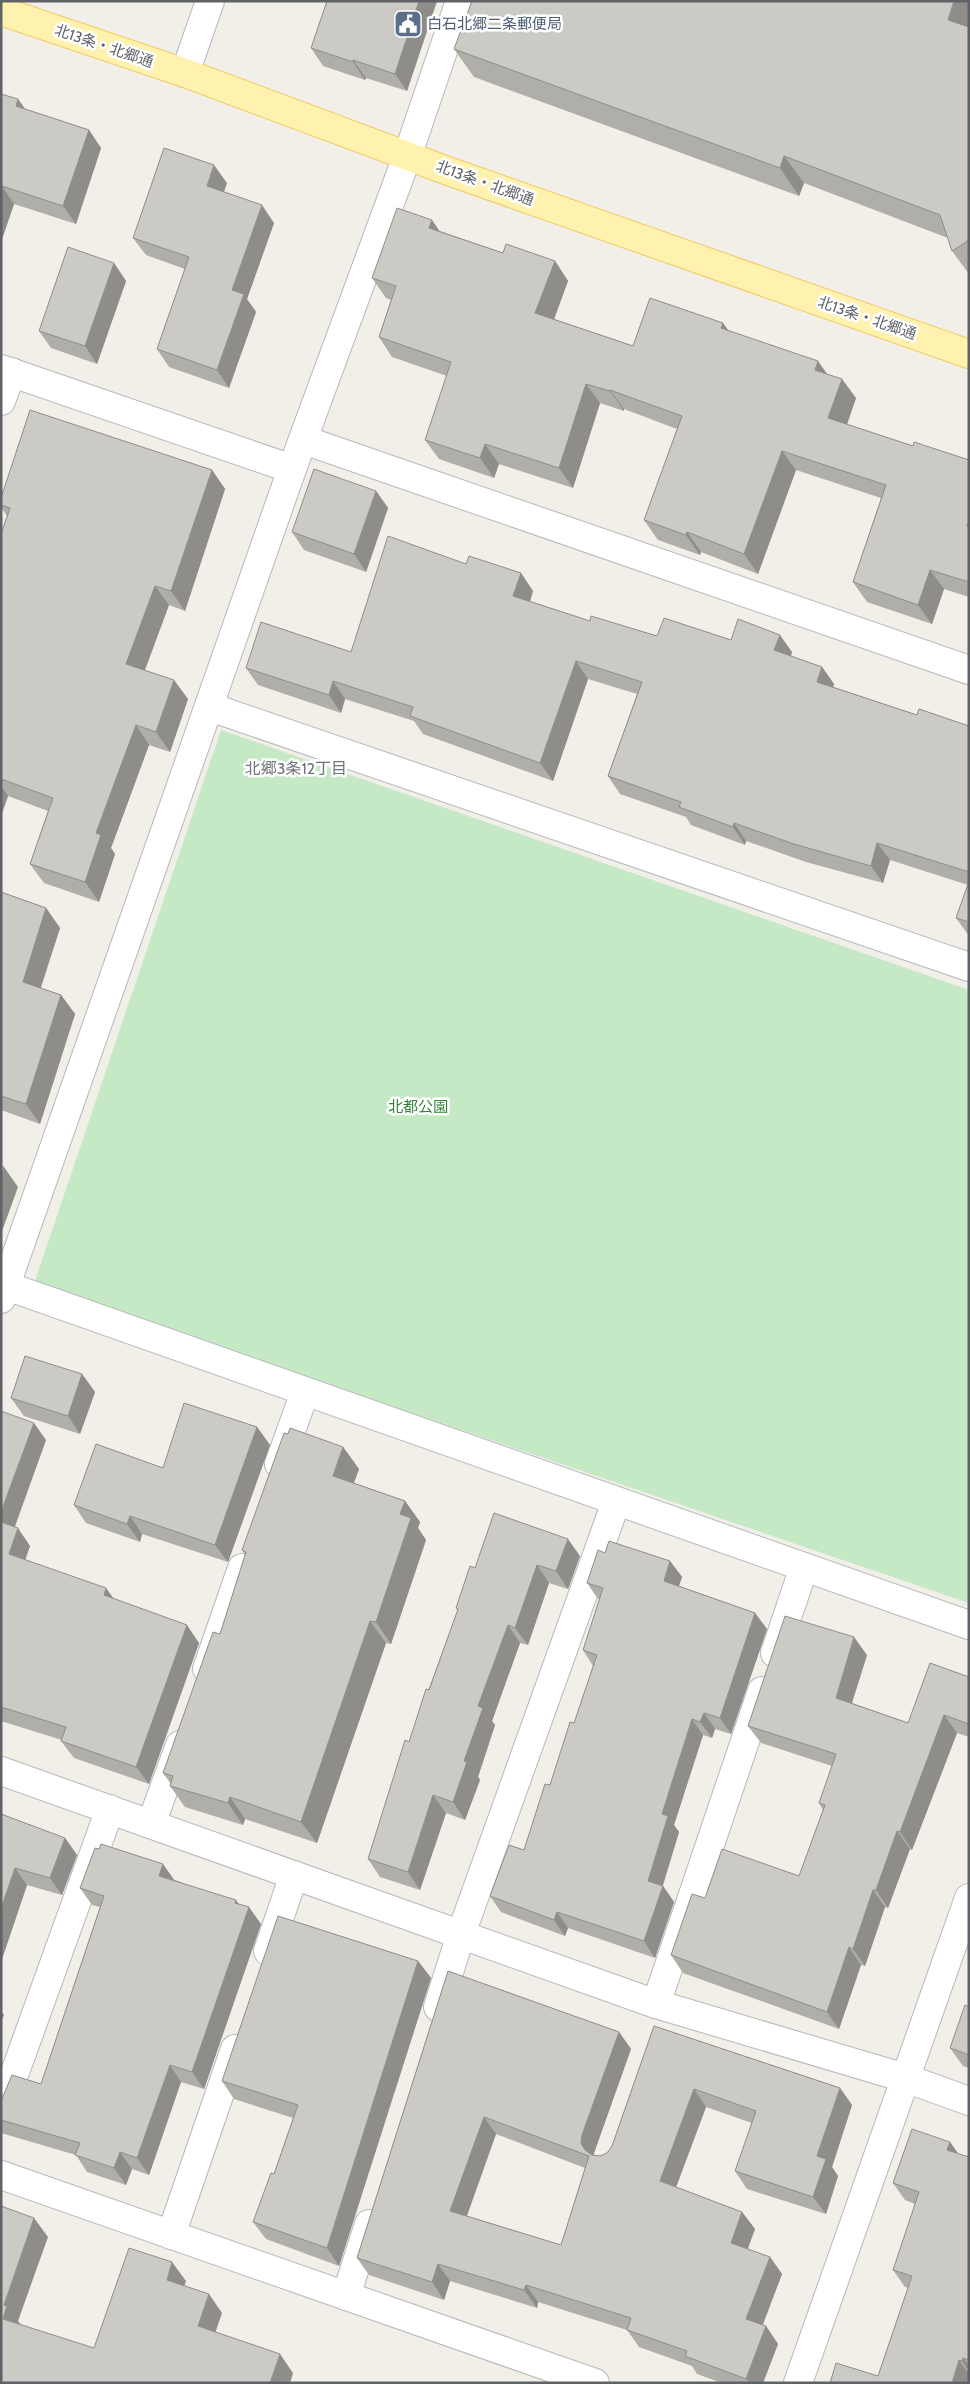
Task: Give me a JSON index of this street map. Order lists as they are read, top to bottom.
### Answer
{
  "streets": {
    "main road": ["北13条・北郷通"]
  },
  "districts": ["北郷3条12丁目"],
  "parks": ["北都公園"],
  "places": {
    "public building": ["白石北郷二条郵便局"]
  }
}
